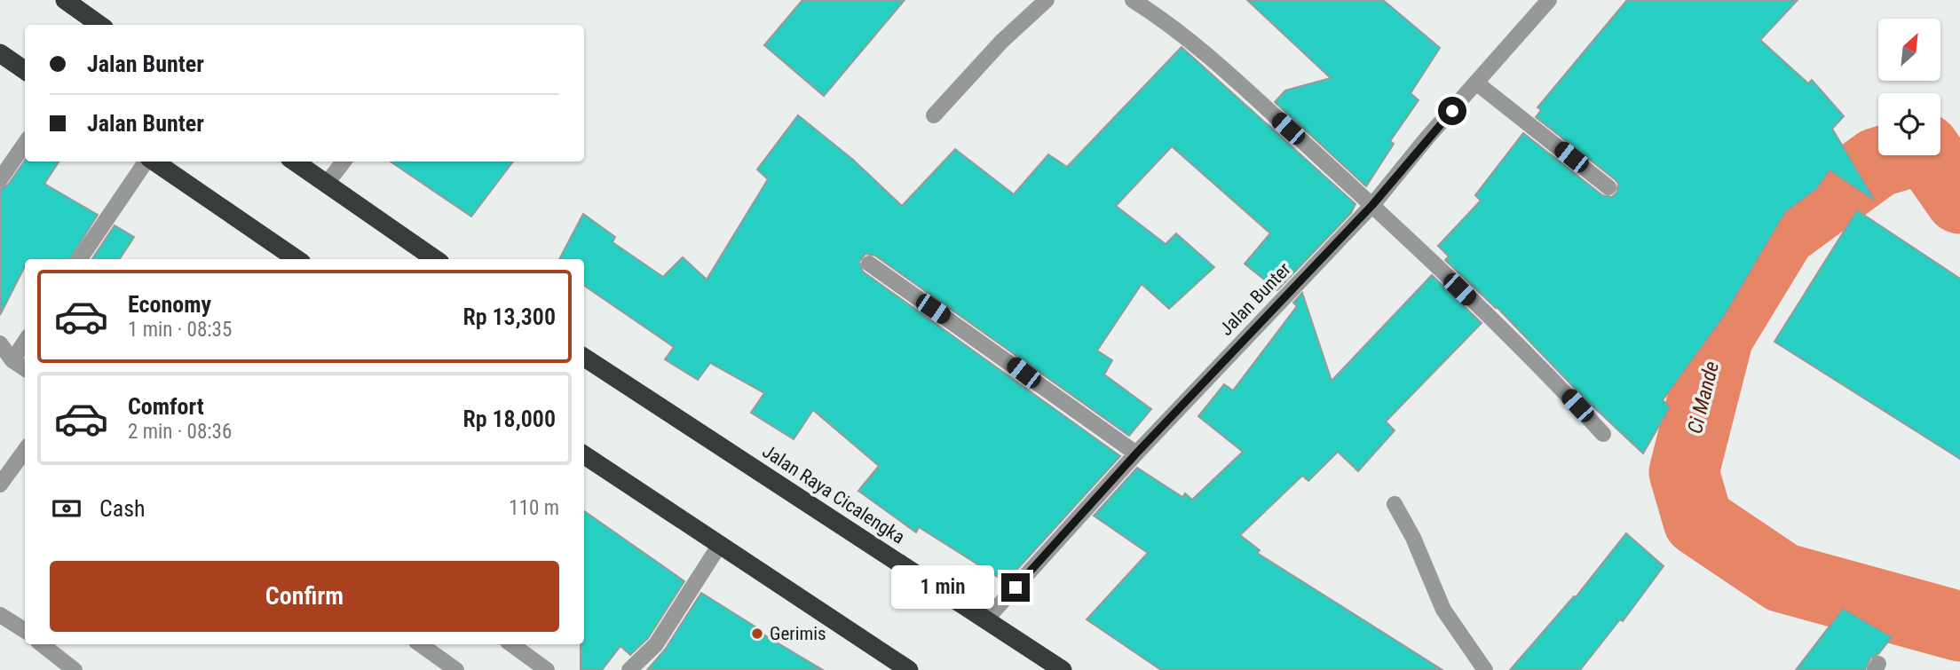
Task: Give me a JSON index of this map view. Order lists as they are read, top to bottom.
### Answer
{
  "streets": {
    "highway": ["Jalan Raya Cicalengka"],
    "street": ["Jalan Bunter"]
  },
  "crossings": [
    ["Jalan Bunter", "Jalan Raya Cicalengka"]
  ],
  "water": ["Ci Mande"],
  "places": ["Gerimis"],
  "north": "top right",
  "page": {
    "banner": ["Jalan Bunter", "Jalan Bunter"],
    "list": [
      {
        "name": "Economy",
        "note": "1 min · 08:35",
        "value": "Rp 13,300"
      },
      {
        "name": "Comfort",
        "note": "2 min · 08:36",
        "value": "Rp 18,000"
      }
    ],
    "pay": ["Cash", "110 m"],
    "buttons": "Confirm",
    "bubble": "1 min"
  }
}
